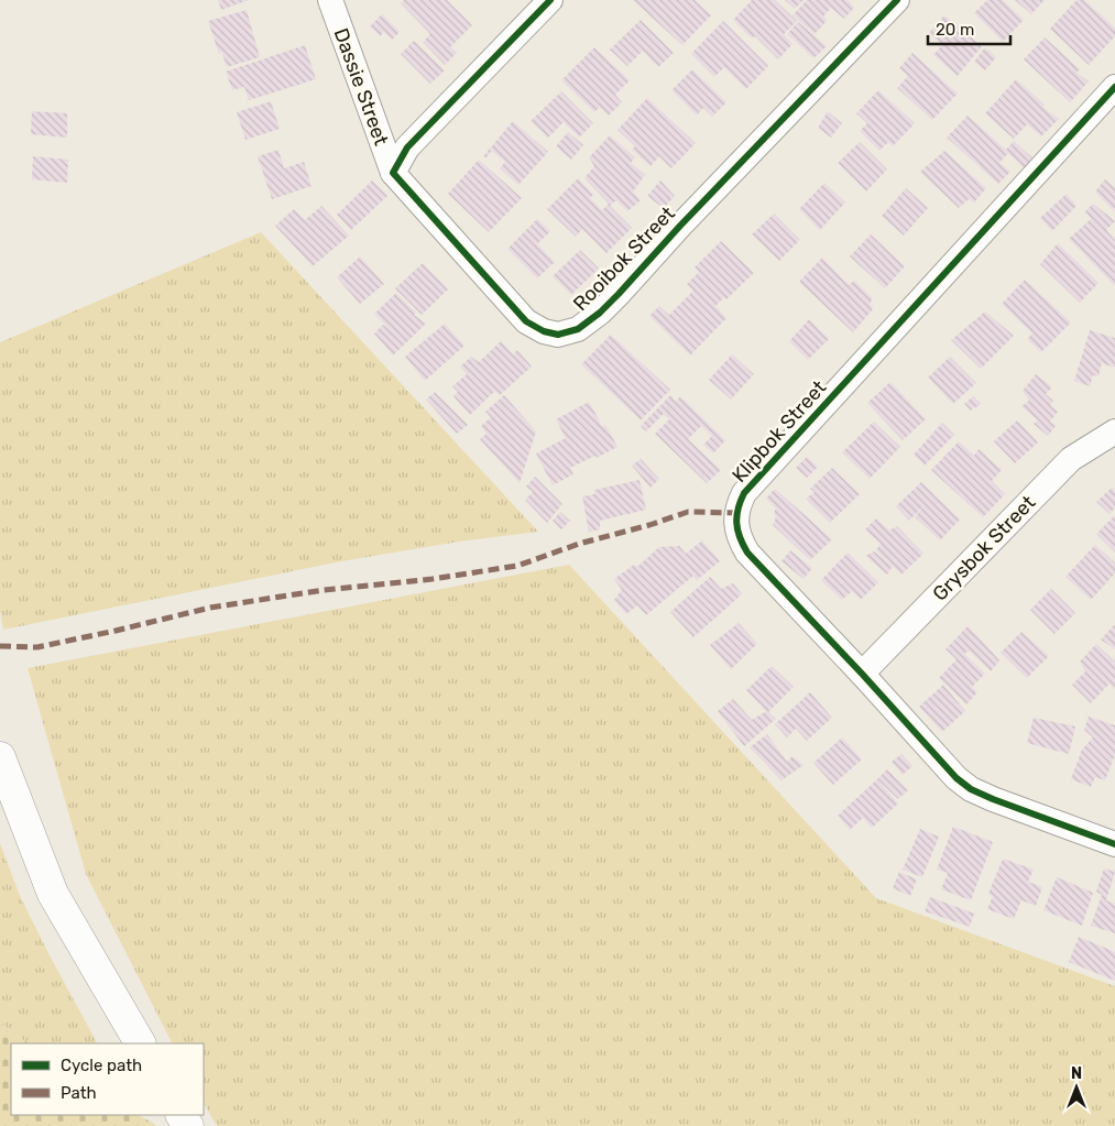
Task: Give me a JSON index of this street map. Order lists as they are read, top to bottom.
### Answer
{
  "streets": {
    "street": [
      "Dassie Street",
      "Rooibok Street",
      "Klipbok Street",
      "Grysbok Street"
    ]
  },
  "crossings": [
    ["Dassie Street", "Rooibok Street"],
    ["Klipbok Street", "Grysbok Street"]
  ],
  "legend": ["Cycle path", "Path"],
  "scale_bar": "20 m",
  "north": "top"
}
